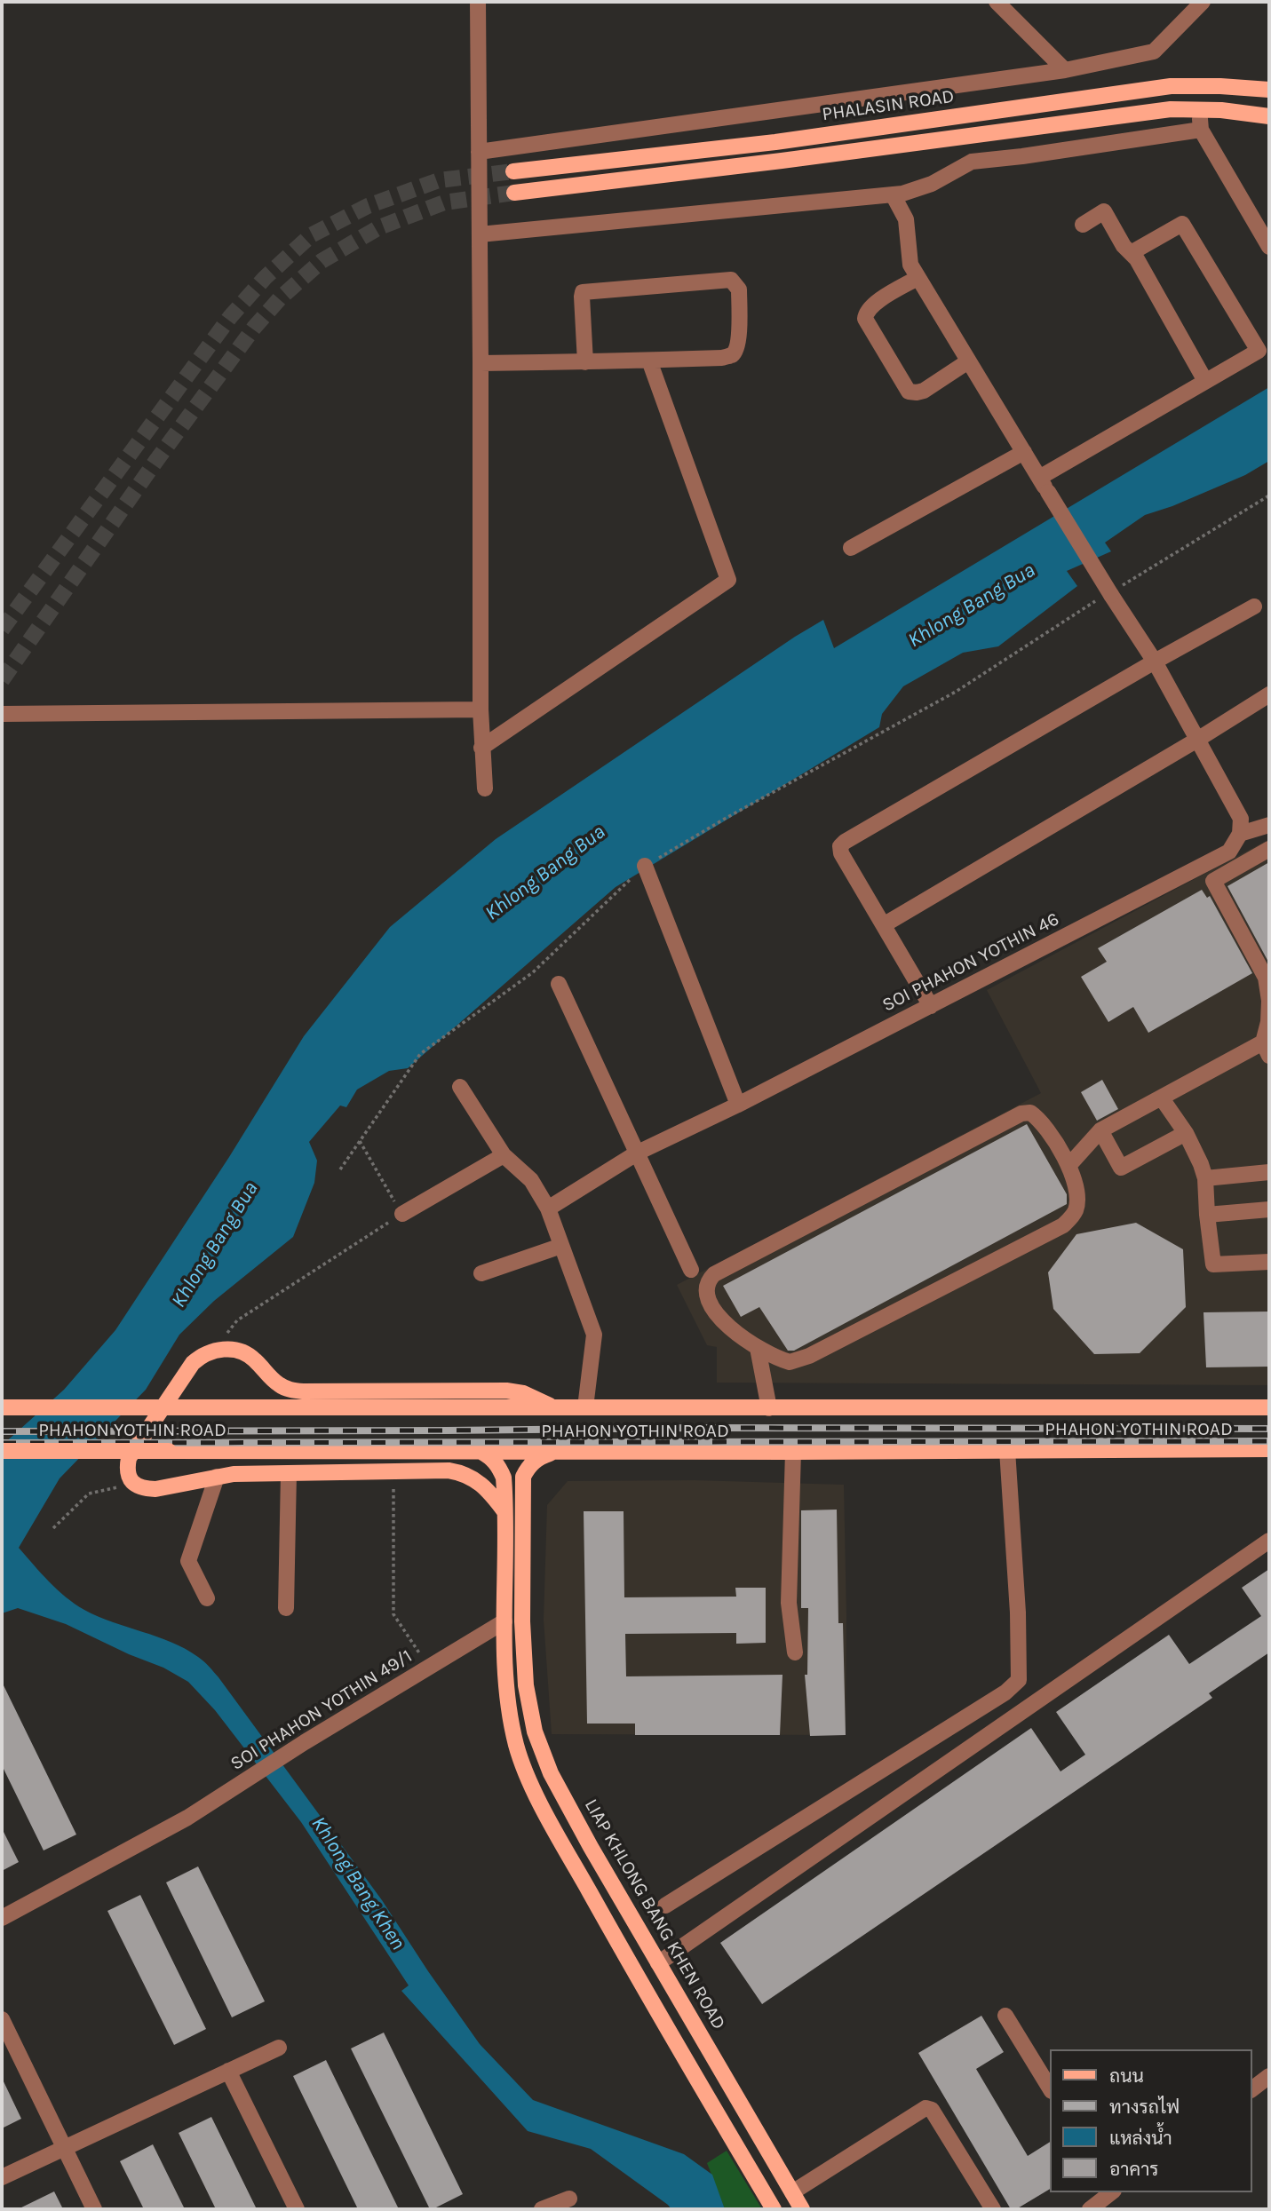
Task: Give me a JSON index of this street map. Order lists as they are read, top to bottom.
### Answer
{
  "streets": {
    "main road": ["PHALASIN ROAD", "PHAHON YOTHIN ROAD", "LIAP KHLONG BANG KHEN ROAD"],
    "street": ["SOI PHAHON YOTHIN 46", "SOI PHAHON YOTHIN 49/1"]
  },
  "crossings": [
    ["PHAHON YOTHIN ROAD", "LIAP KHLONG BANG KHEN ROAD"]
  ],
  "water": ["Khlong Bang Bua", "Khlong Bang Khen"],
  "legend": [
    "ถนน",
    "ทางรถไฟ",
    "แหล่งน้ำ",
    "อาคาร"
  ]
}
